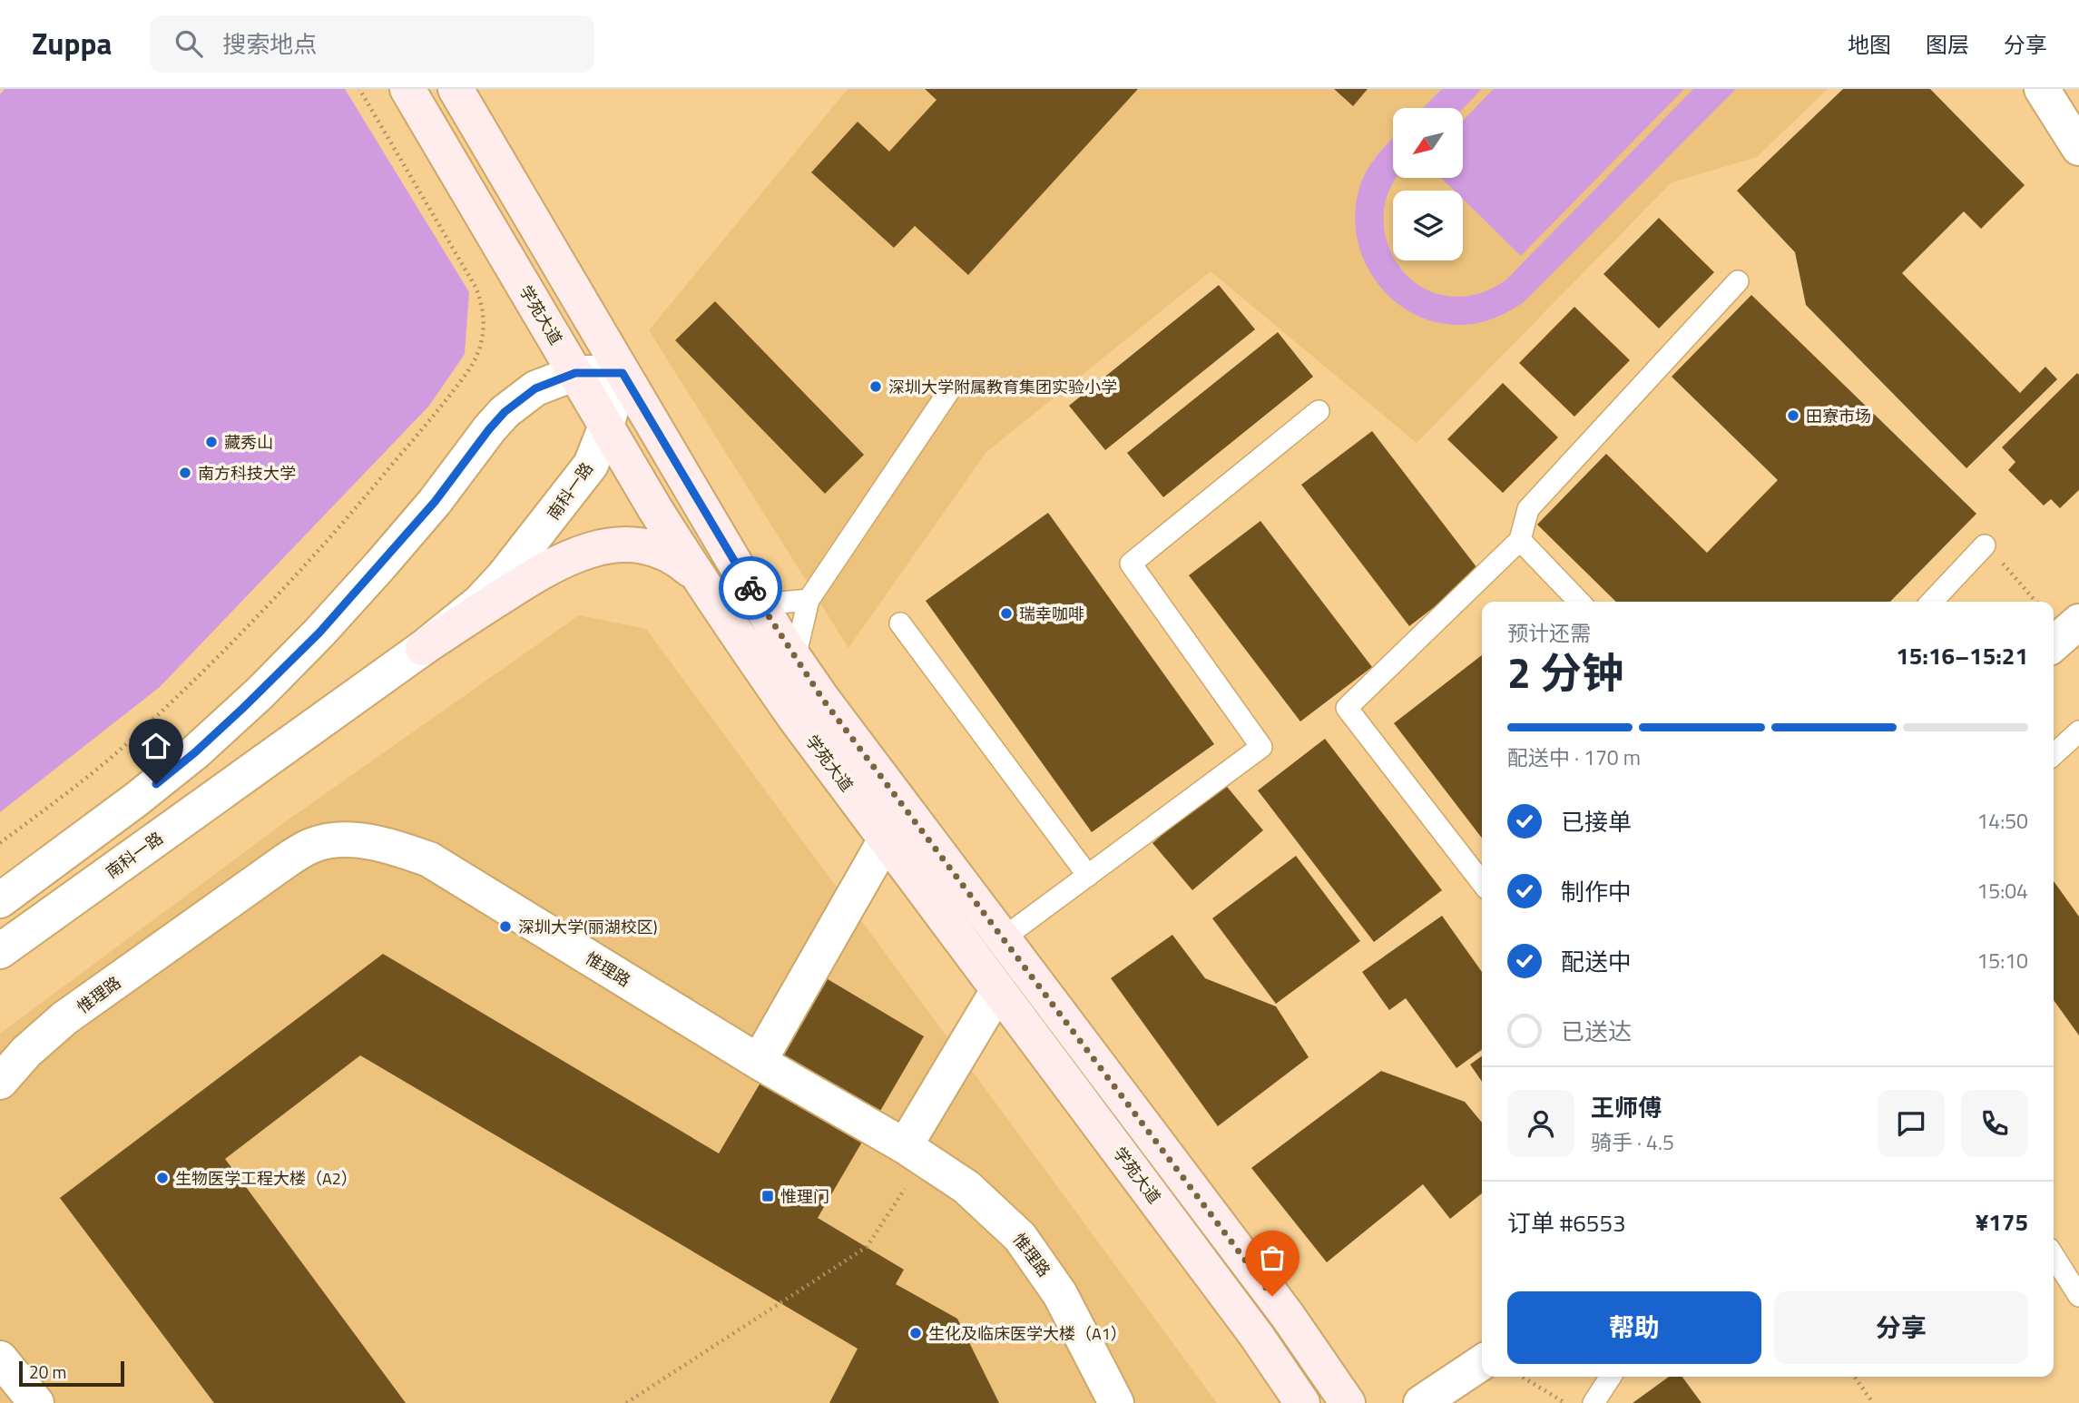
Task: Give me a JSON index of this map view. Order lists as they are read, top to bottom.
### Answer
{
  "streets": {
    "main road": ["学苑大道"],
    "street": ["南科一路", "惟理路"]
  },
  "crossings": [
    ["学苑大道", "南科一路"]
  ],
  "places": {
    "other": [
      "深圳大学附属教育集团实验小学",
      "田寮市场",
      "藏秀山",
      "南方科技大学",
      "瑞幸咖啡",
      "深圳大学(丽湖校区)",
      "生物医学工程大楼（A2）",
      "生化及临床医学大楼（A1）"
    ],
    "transit": ["惟理门"]
  },
  "scale_bar": "20 m",
  "north": "bottom left",
  "page": {
    "header": "Zuppa",
    "search": "搜索地点",
    "nav": ["地图", "图层", "分享"],
    "heading": ["2 分钟", "预计还需", "15:16–15:21"],
    "panel": [
      "王师傅",
      "骑手 · 4.5",
      "订单 #6553",
      "¥175"
    ],
    "bar": "配送中 · 170 m",
    "list": [
      ["已接单", "14:50"],
      ["制作中", "15:04"],
      ["配送中", "15:10"],
      "已送达"
    ],
    "buttons": ["帮助", "分享"],
    "scale": "20 m"
  }
}
